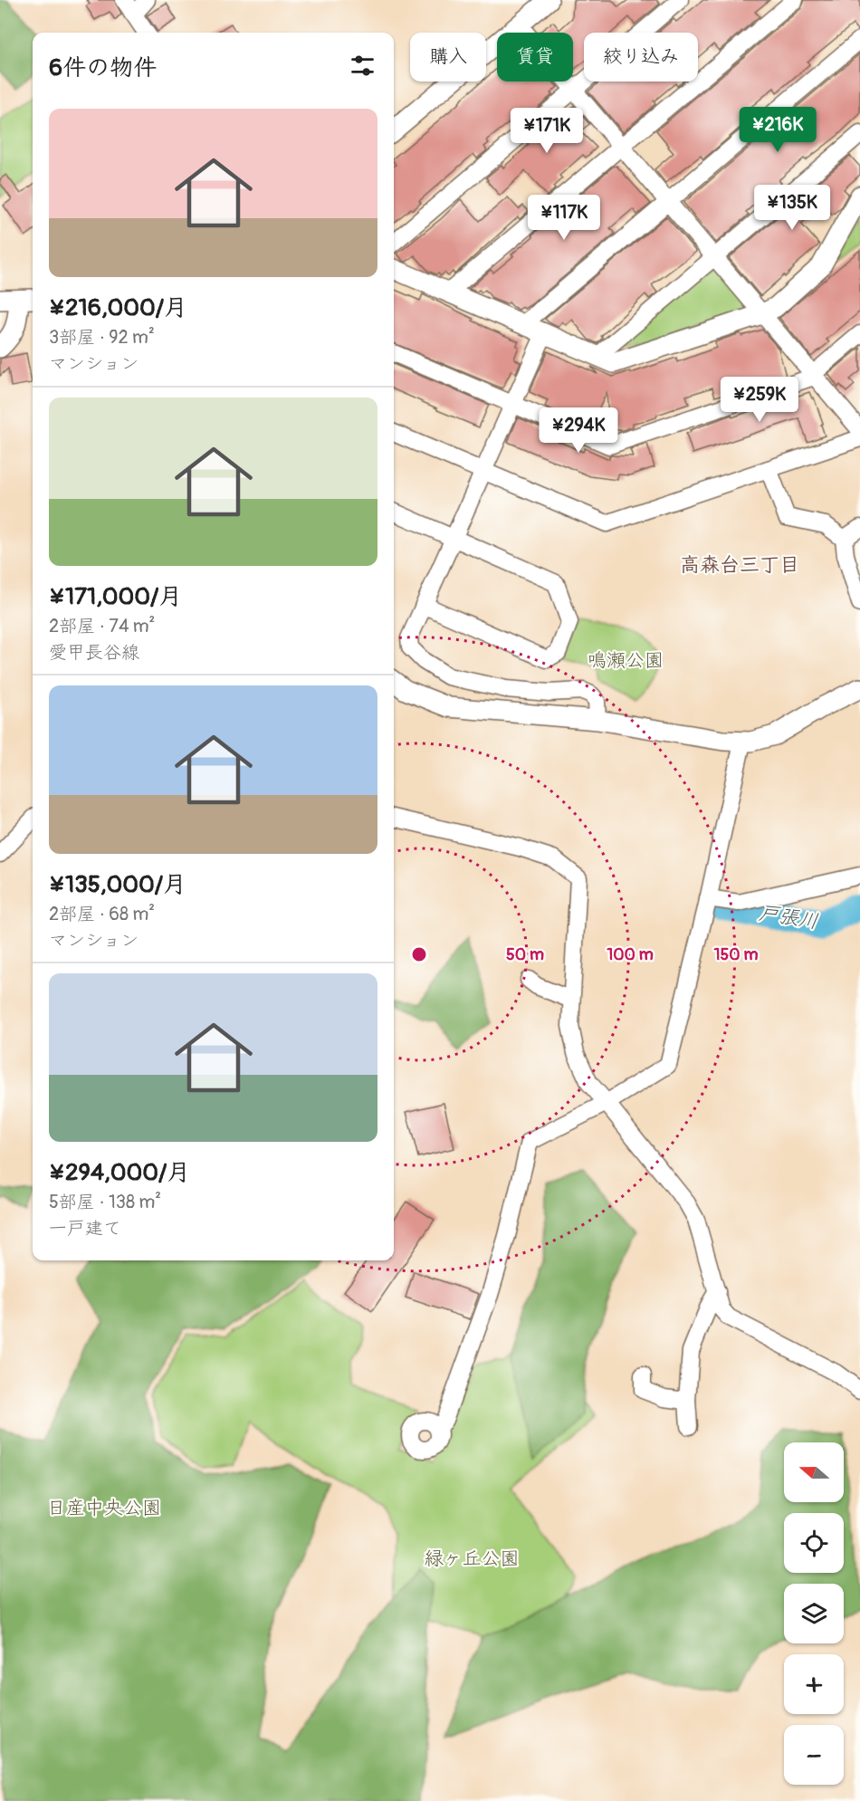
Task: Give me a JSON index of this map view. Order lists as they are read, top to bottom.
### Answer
{
  "districts": ["高森台三丁目"],
  "water": ["戸張川"],
  "parks": ["鳴瀬公園", "日産中央公園", "緑ヶ丘公園"],
  "north": "left",
  "page": {
    "chip": ["購入", "賃貸", "絞り込み"],
    "heading": "6件の物件",
    "list": [
      {
        "name": "¥216,000/月",
        "note": "3部屋 · 92 m² · マンション"
      },
      {
        "name": "¥171,000/月",
        "note": "2部屋 · 74 m² · 愛甲長谷線"
      },
      {
        "name": "¥135,000/月",
        "note": "2部屋 · 68 m² · マンション"
      },
      {
        "name": "¥294,000/月",
        "note": "5部屋 · 138 m² · 一戸建て"
      }
    ],
    "price": [
      "¥216K",
      "¥171K",
      "¥135K",
      "¥117K",
      "¥259K",
      "¥294K"
    ],
    "map_buttons": ["+", "−"]
  },
  "rings": ["50 m", "100 m", "150 m"]
}
